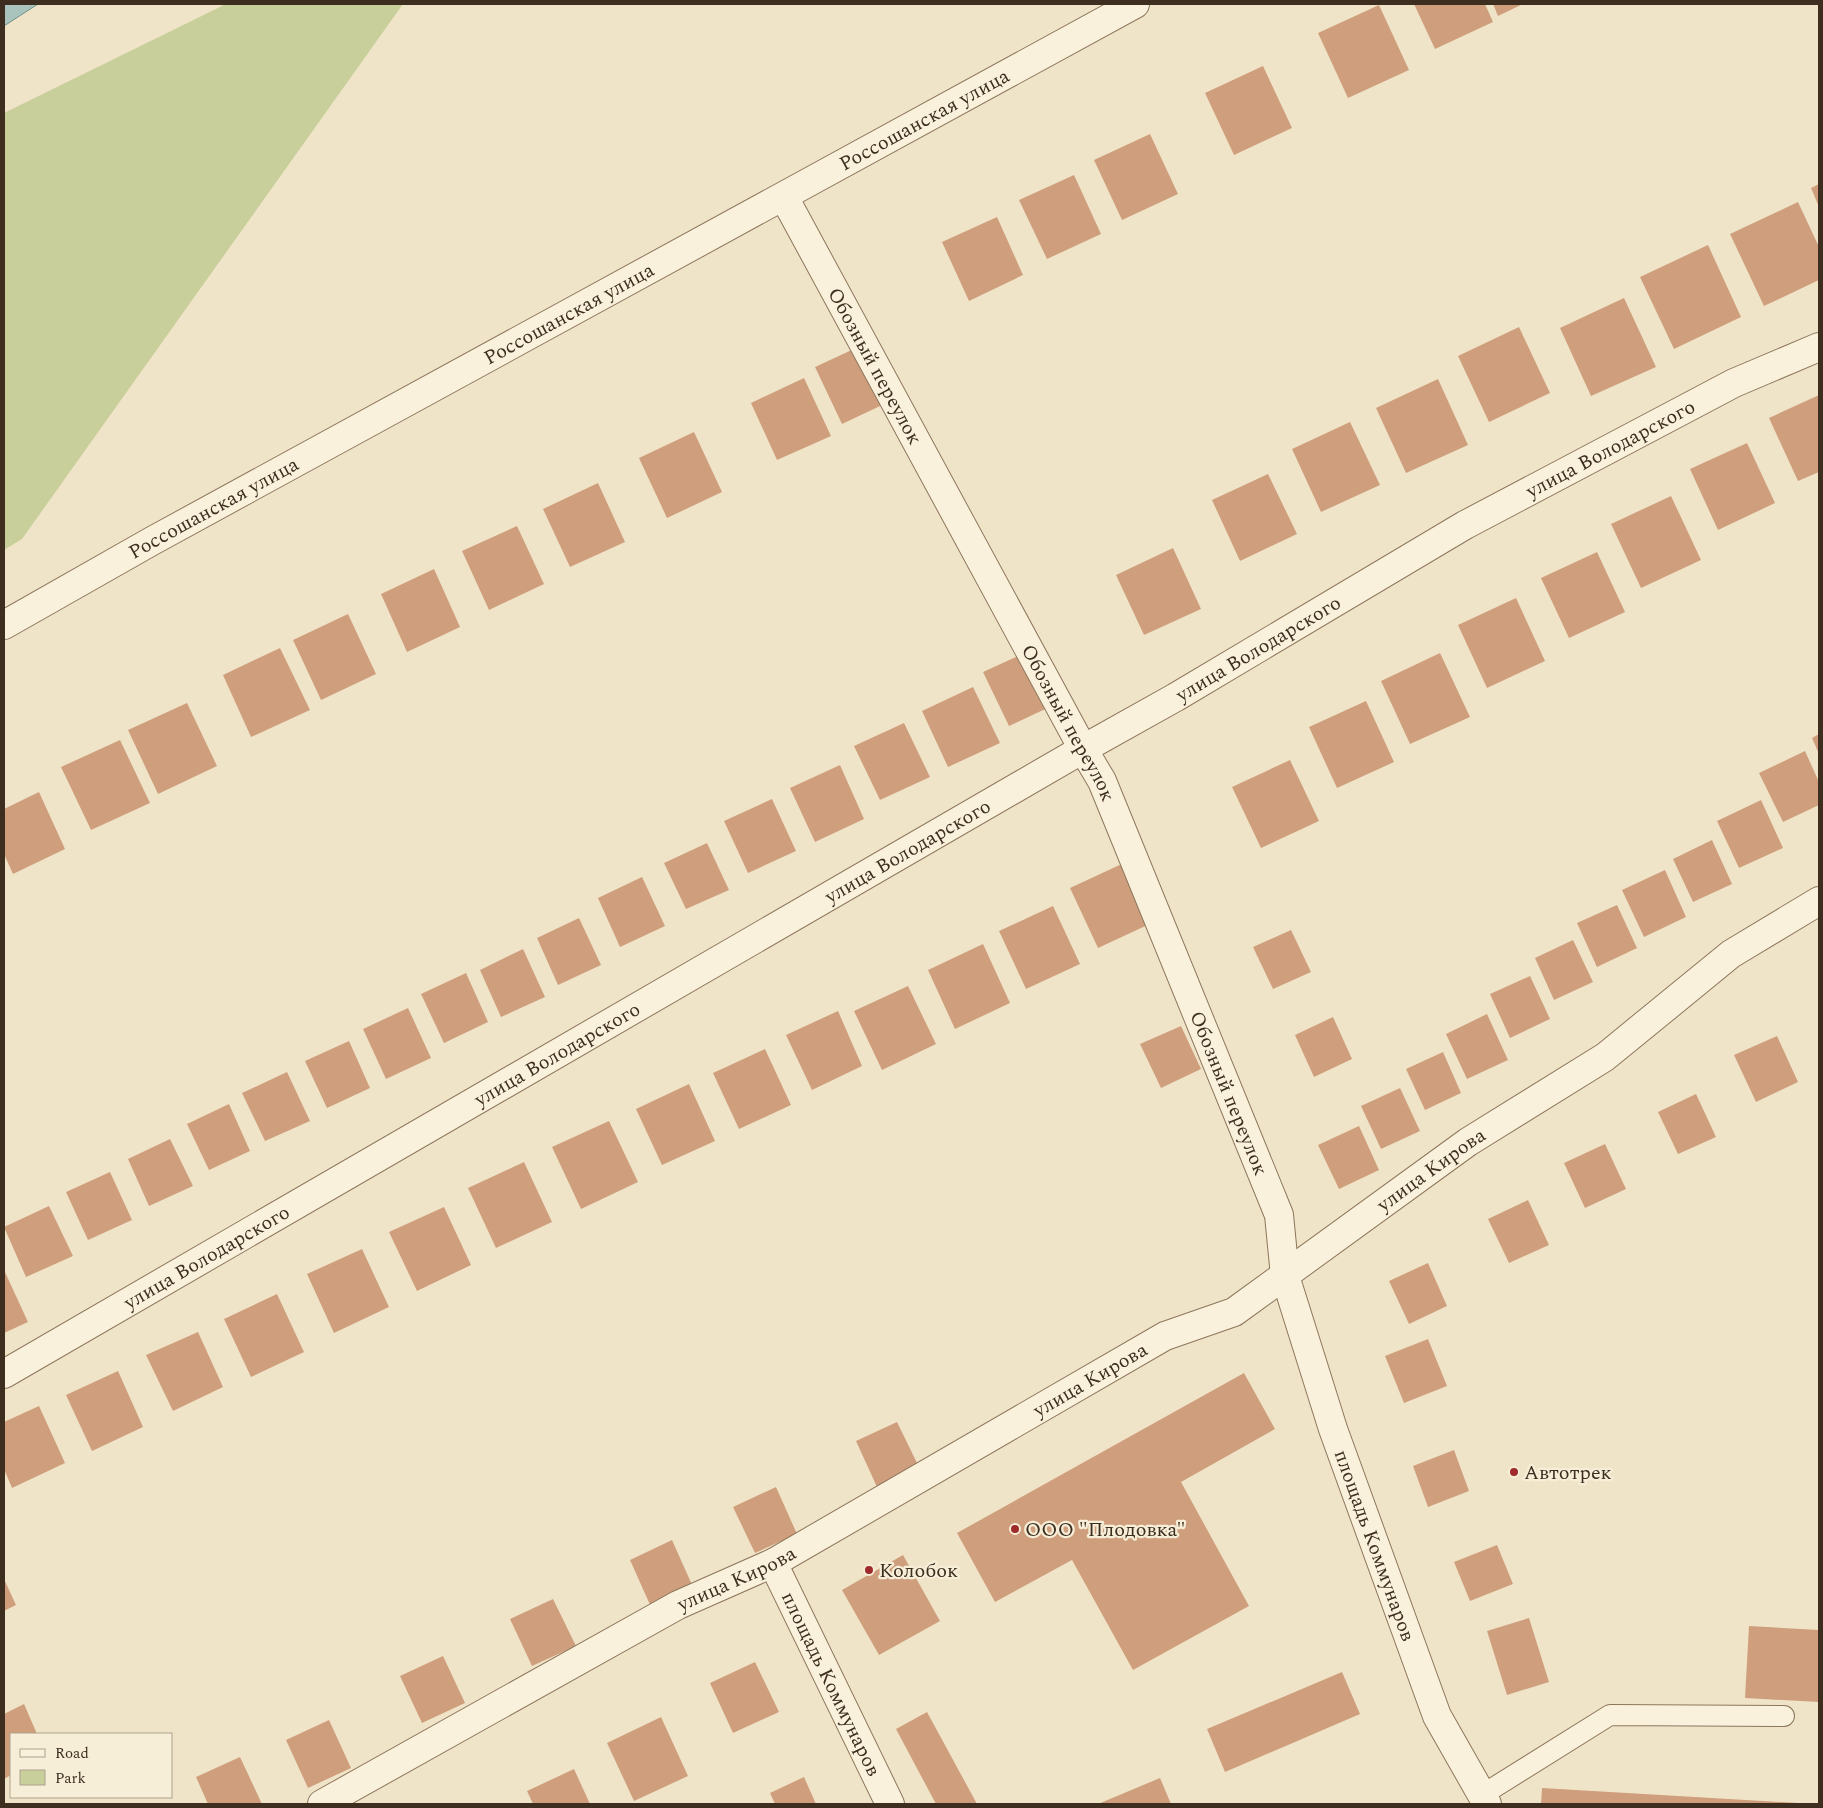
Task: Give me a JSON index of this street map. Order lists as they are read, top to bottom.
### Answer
{
  "streets": {
    "street": [
      "Россошанская улица",
      "Обозный переулок",
      "улица Володарского",
      "улица Кирова",
      "площадь Коммунаров"
    ]
  },
  "crossings": [
    ["Россошанская улица", "Обозный переулок"],
    ["Обозный переулок", "улица Володарского"],
    ["Обозный переулок", "улица Кирова"],
    ["Обозный переулок", "площадь Коммунаров"],
    ["улица Кирова", "площадь Коммунаров"]
  ],
  "places": ["Автотрек", "ООО \"Плодовка\"", "Колобок"],
  "legend": ["Road", "Park"]
}
